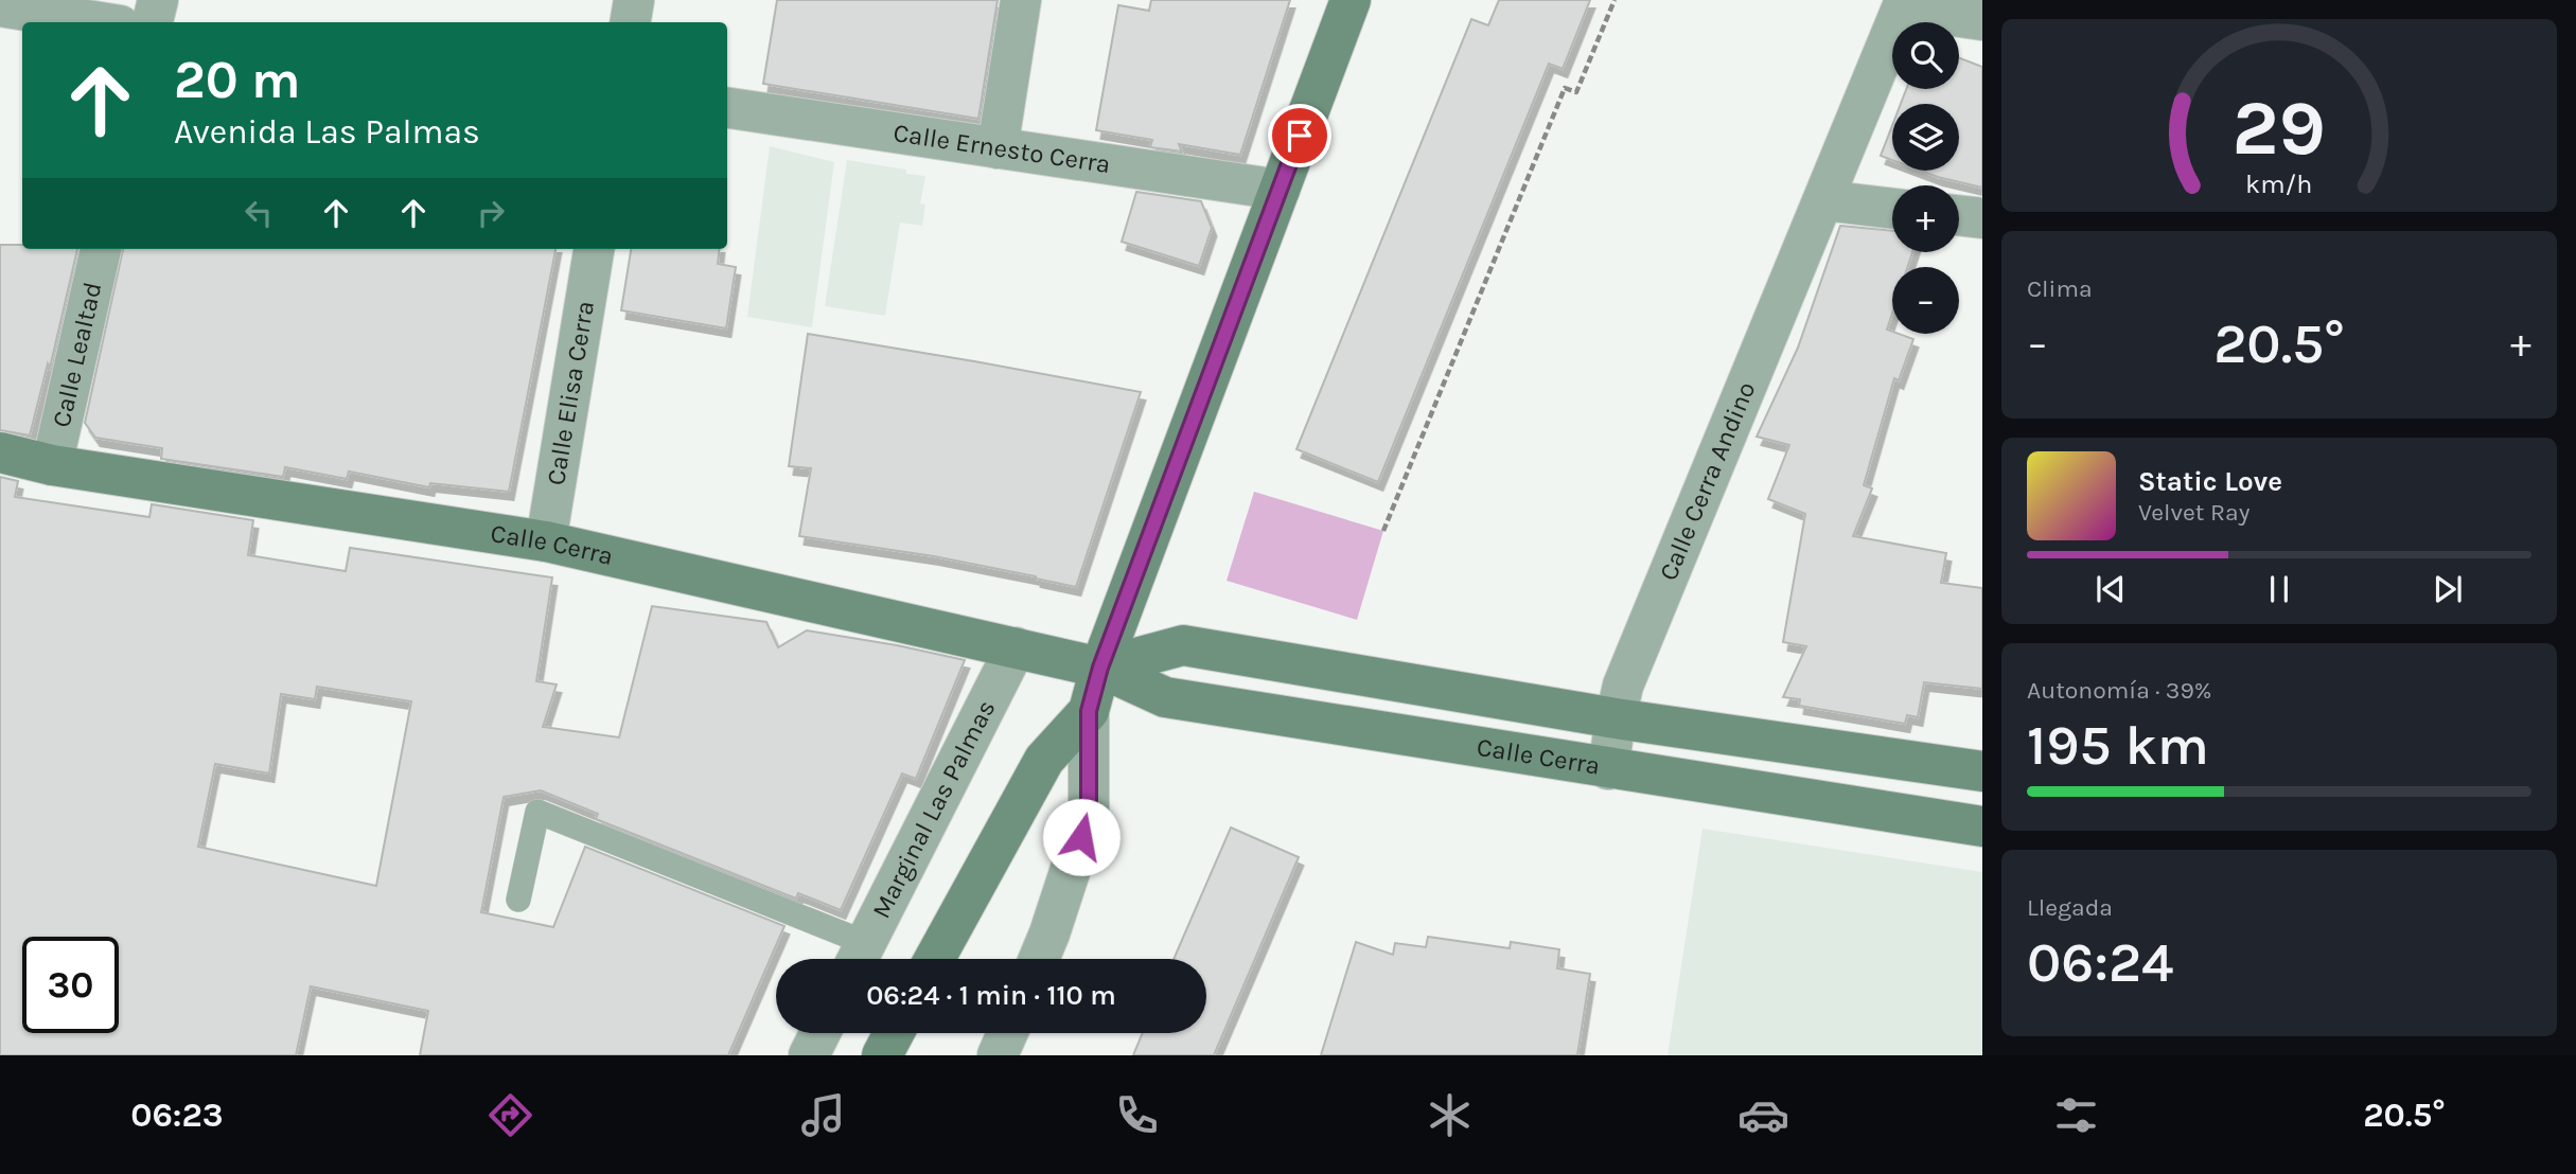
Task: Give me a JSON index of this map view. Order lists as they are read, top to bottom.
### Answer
{
  "streets": {
    "street": [
      "Calle Ernesto Cerra",
      "Calle Lealtad",
      "Calle Elisa Cerra",
      "Calle Cerra Andino",
      "Calle Cerra",
      "Marginal Las Palmas"
    ]
  },
  "crossings": [
    ["Calle Lealtad", "Calle Cerra"],
    ["Calle Elisa Cerra", "Calle Cerra"],
    ["Calle Cerra Andino", "Calle Cerra"],
    ["Calle Cerra", "Marginal Las Palmas"]
  ],
  "page": {
    "map_buttons": ["+", "−"],
    "turn": ["20 m", "Avenida Las Palmas"],
    "tile": [
      "Clima",
      ["Autonomía · 39%", "195 km"],
      ["Llegada", "06:24"]
    ],
    "heat": ["−", "20.5°", "+"],
    "song": ["Static Love", "Velvet Ray"],
    "limit": "30",
    "trip": "06:24 · 1 min · 110 m",
    "tabs": ["06:23", "20.5°"],
    "gauge": ["29", "km/h"]
  }
}
